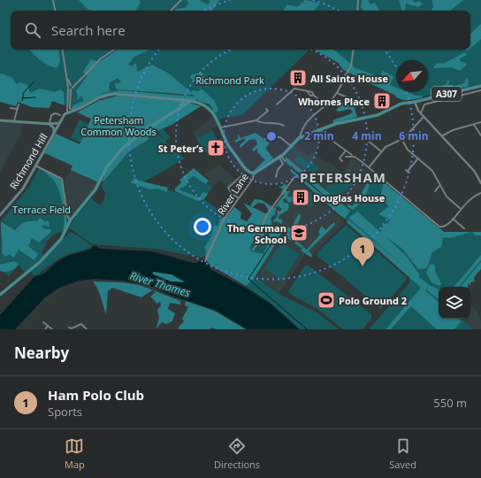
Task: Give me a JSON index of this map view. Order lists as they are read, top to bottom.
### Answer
{
  "streets": {
    "main road": ["A307", "Richmond Hill"],
    "street": ["River Lane"]
  },
  "crossings": [
    ["A307", "River Lane"]
  ],
  "districts": ["PETERSHAM"],
  "water": ["River Thames"],
  "parks": ["Richmond Park", "Petersham Common Woods", "Terrace Field"],
  "places": {
    "building": ["All Saints House", "Whornes Place", "Douglas House"],
    "church": ["St Peter’s"],
    "school or university": ["The German School"],
    "sports": ["Polo Ground 2"]
  },
  "north": "bottom left",
  "page": {
    "search": "Search here",
    "pins": "1",
    "heading": "Nearby",
    "list": [
      {
        "mark": "1",
        "name": "Ham Polo Club",
        "note": "Sports",
        "value": "550 m"
      }
    ],
    "nav": ["Map", "Directions", "Saved"]
  },
  "rings": ["2 min", "4 min", "6 min"]
}
